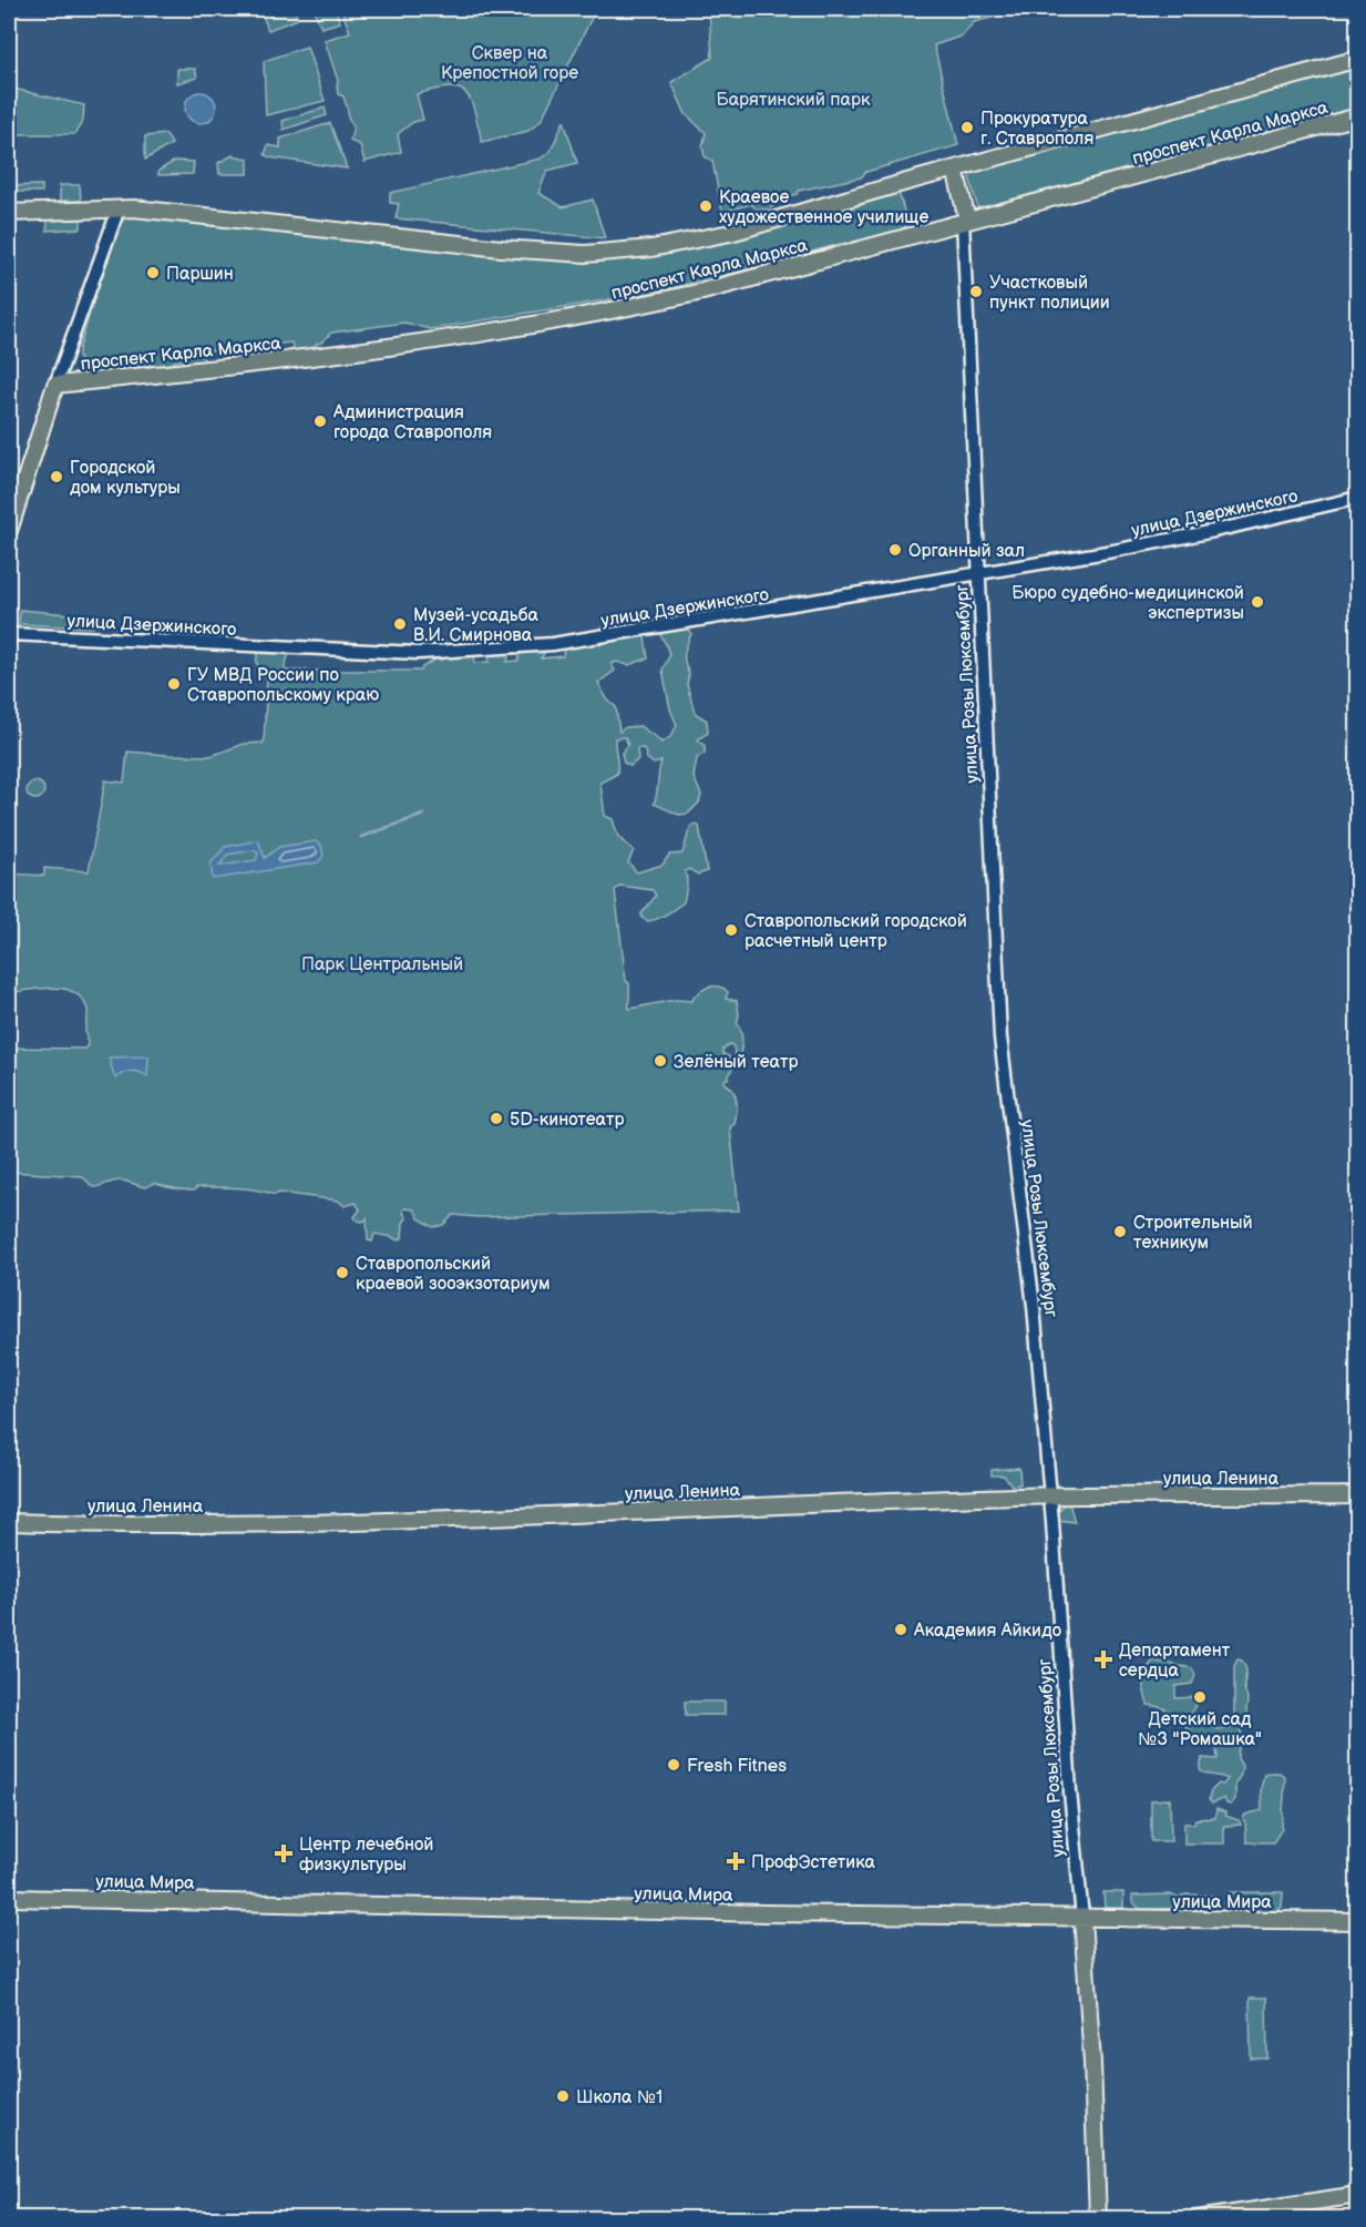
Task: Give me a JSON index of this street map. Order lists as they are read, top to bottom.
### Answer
{
  "streets": {
    "main road": [
      "проспект Карла Маркса",
      "улица Розы Люксембург",
      "улица Ленина",
      "улица Мира"
    ],
    "street": ["улица Дзержинского"]
  },
  "crossings": [
    ["проспект Карла Маркса", "улица Розы Люксембург"],
    ["улица Дзержинского", "улица Розы Люксембург"],
    ["улица Розы Люксембург", "улица Ленина"],
    ["улица Розы Люксембург", "улица Мира"]
  ],
  "parks": ["Сквер на Крепостной горе", "Барятинский парк", "Парк Центральный"],
  "places": {
    "other": [
      "Прокуратура г. Ставрополя",
      "Краевое художественное училище",
      "Паршин",
      "Участковый пункт полиции",
      "Администрация города Ставрополя",
      "Городской дом культуры",
      "Органный зал",
      "Бюро судебно-медицинской экспертизы",
      "Музей-усадьба В.И. Смирнова",
      "ГУ МВД России по Ставропольскому краю",
      "Ставропольский городской расчетный центр",
      "Зелёный театр",
      "5D-кинотеатр",
      "Строительный техникум",
      "Ставропольский краевой зооэкзотариум",
      "Академия Айкидо",
      "Детский сад №3 \"Ромашка\"",
      "Fresh Fitnes",
      "Школа №1"
    ],
    "health": ["Департамент сердца", "Центр лечебной физкультуры", "ПрофЭстетика"]
  }
}
